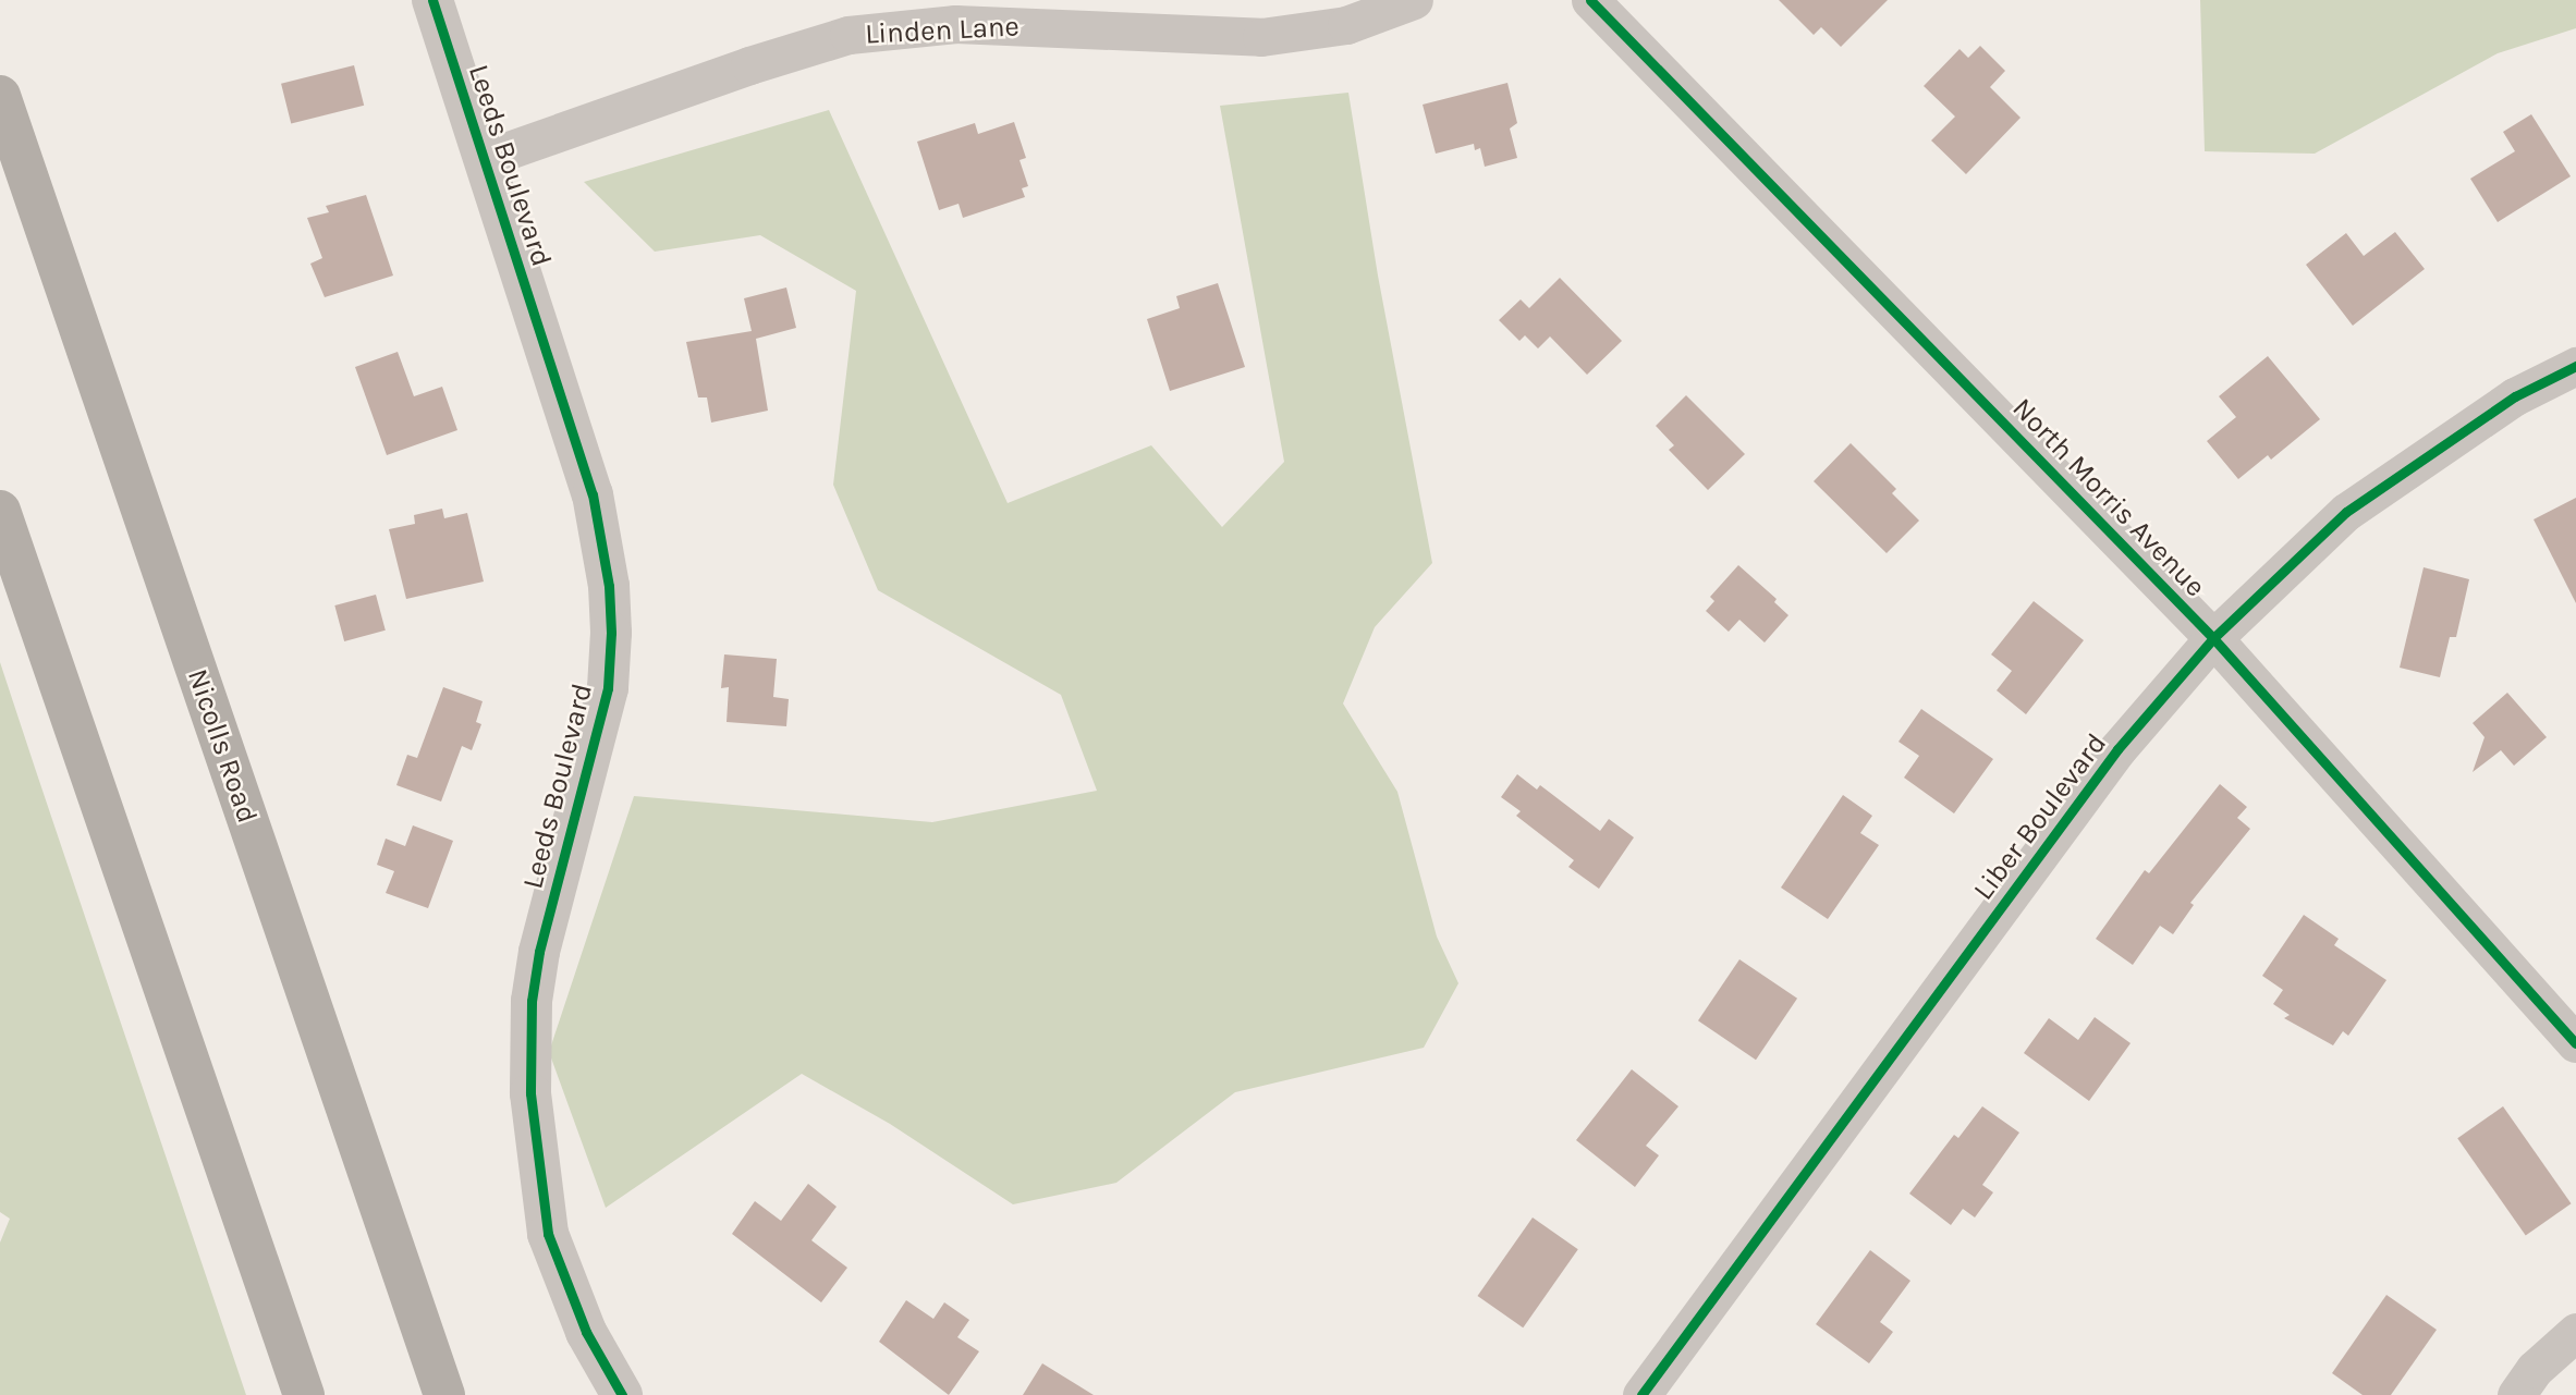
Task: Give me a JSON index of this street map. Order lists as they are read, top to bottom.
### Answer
{
  "streets": {
    "highway": ["Nicolls Road"],
    "street": [
      "Linden Lane",
      "Leeds Boulevard",
      "North Morris Avenue",
      "Liber Boulevard"
    ]
  },
  "crossings": [
    ["Linden Lane", "Leeds Boulevard"],
    ["North Morris Avenue", "Liber Boulevard"]
  ]
}
